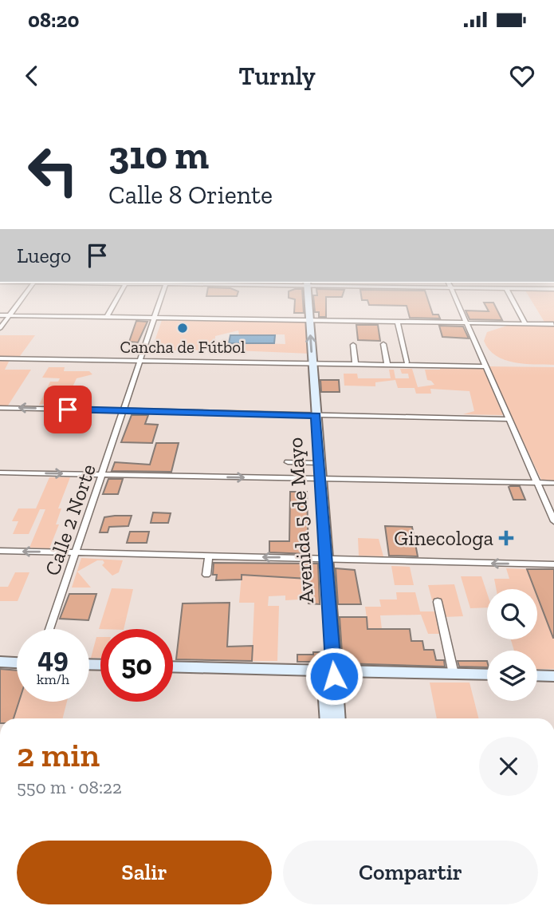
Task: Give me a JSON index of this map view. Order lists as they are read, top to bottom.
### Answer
{
  "streets": {
    "main road": ["Avenida 5 de Mayo"],
    "street": ["Calle 2 Norte"]
  },
  "places": {
    "other": ["Cancha de Fútbol"],
    "health": ["Ginecologa"]
  },
  "page": {
    "status": "08:20",
    "header": "Turnly",
    "turn": ["310 m", "Calle 8 Oriente"],
    "then": "Luego",
    "speed": "49 km/h",
    "limit": "50",
    "heading": ["2 min", "550 m · 08:22"],
    "buttons": ["Salir", "Compartir"]
  }
}
